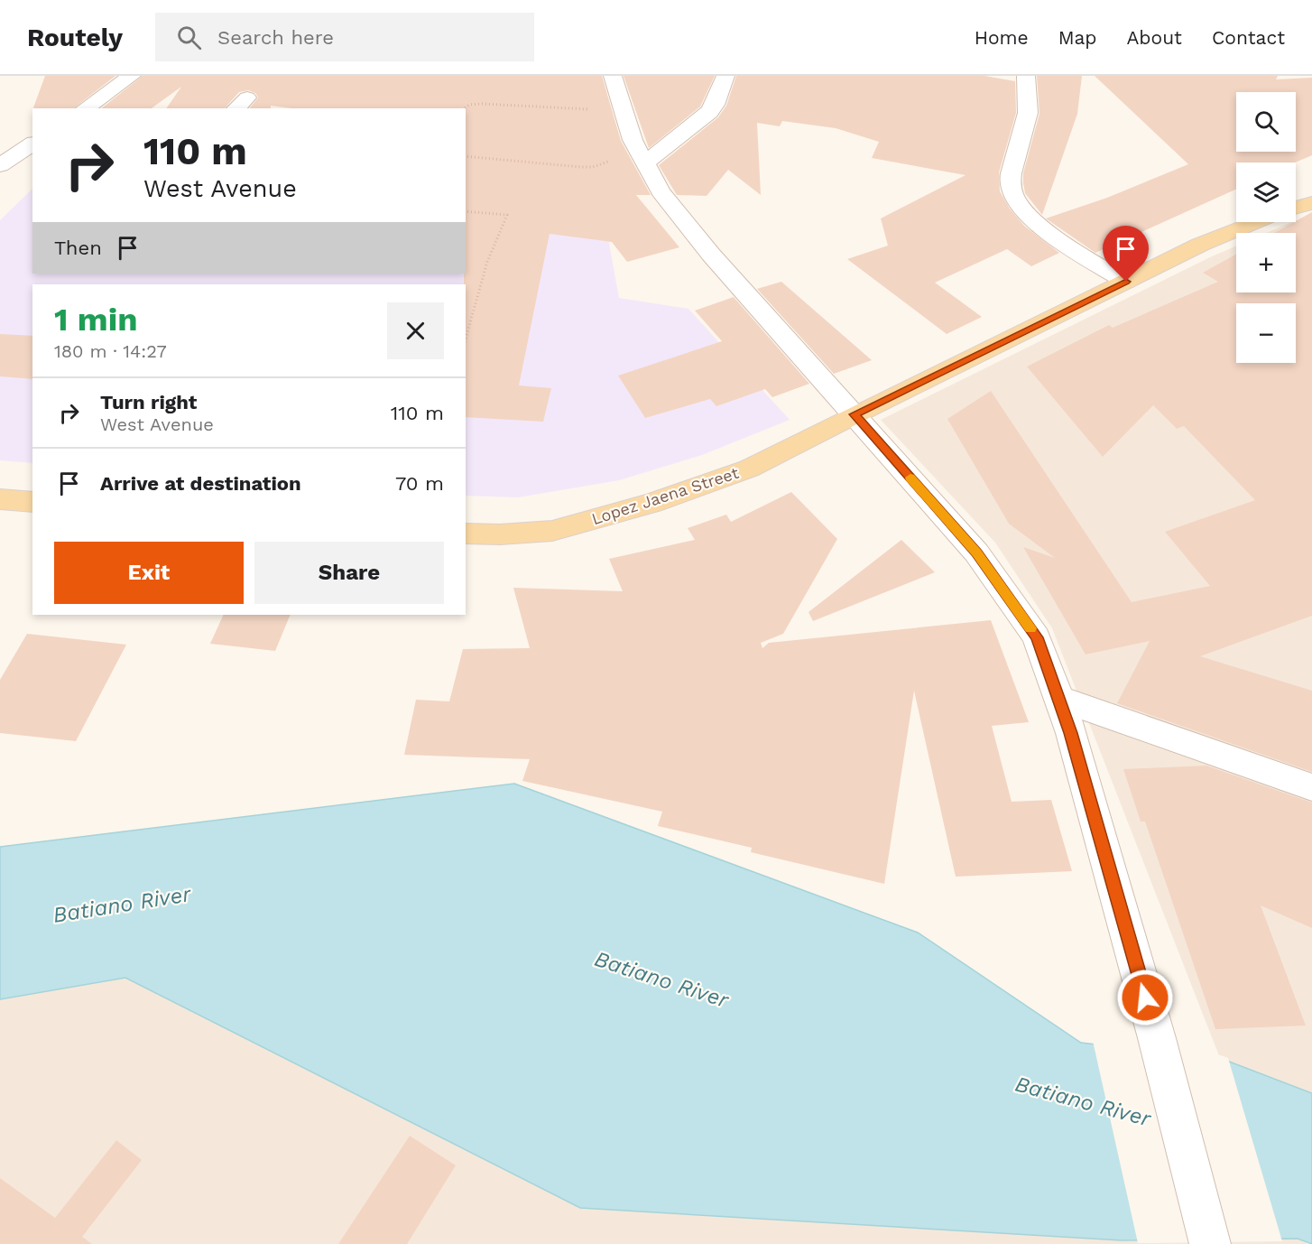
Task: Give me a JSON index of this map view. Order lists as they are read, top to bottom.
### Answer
{
  "streets": {
    "main road": ["Lopez Jaena Street"]
  },
  "water": ["Batiano River"],
  "page": {
    "header": "Routely",
    "search": "Search here",
    "nav": [
      "Home",
      "Map",
      "About",
      "Contact"
    ],
    "map_buttons": ["+", "−"],
    "turn": ["110 m", "West Avenue"],
    "then": "Then",
    "heading": ["1 min", "180 m · 14:27"],
    "list": [
      {
        "name": "Turn right",
        "note": "West Avenue",
        "value": "110 m"
      },
      {
        "name": "Arrive at destination",
        "value": "70 m"
      }
    ],
    "buttons": ["Exit", "Share"]
  }
}
